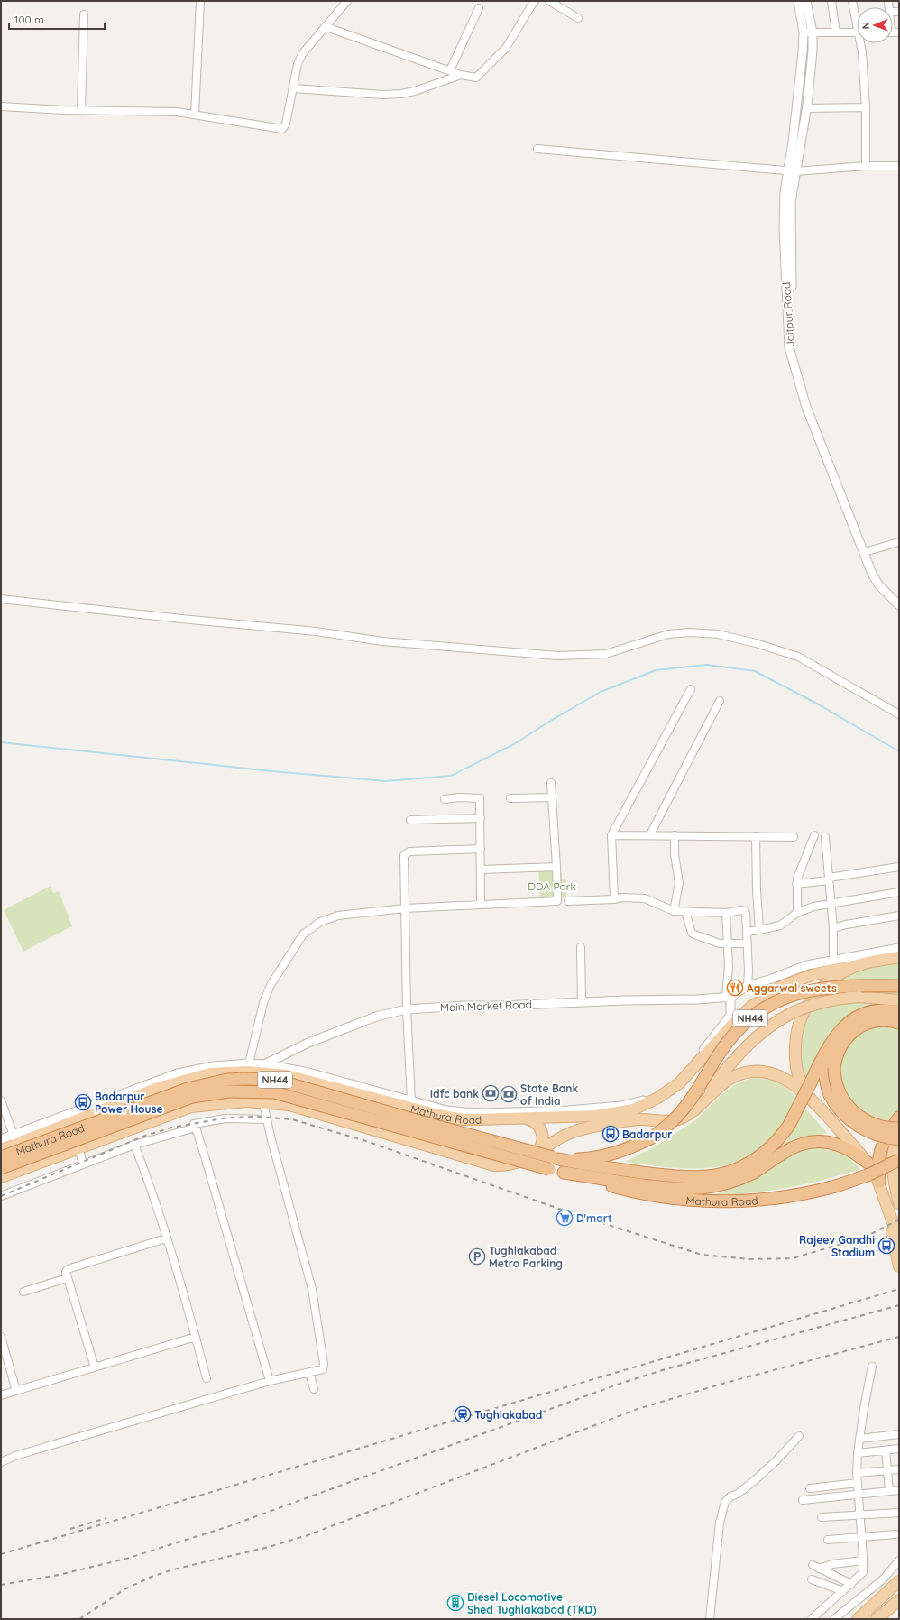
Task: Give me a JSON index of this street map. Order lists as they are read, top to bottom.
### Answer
{
  "streets": {
    "highway": ["NH44", "Mathura Road"],
    "street": ["Jaitpur Road", "Main Market Road"]
  },
  "crossings": [
    ["Main Market Road", "Mathura Road"]
  ],
  "parks": ["DDA Park"],
  "places": {
    "restaurant": ["Aggarwal sweets"],
    "bank": ["Idfc bank", "State Bank of India"],
    "bus stop": ["Badarpur Power House", "Badarpur", "Rajeev Gandhi Stadium"],
    "supermarket": ["D'mart"],
    "parking": ["Tughlakabad Metro Parking"],
    "station": ["Tughlakabad"],
    "building": ["Diesel Locomotive Shed Tughlakabad (TKD)"]
  },
  "scale_bar": "100 m",
  "north": "left"
}
